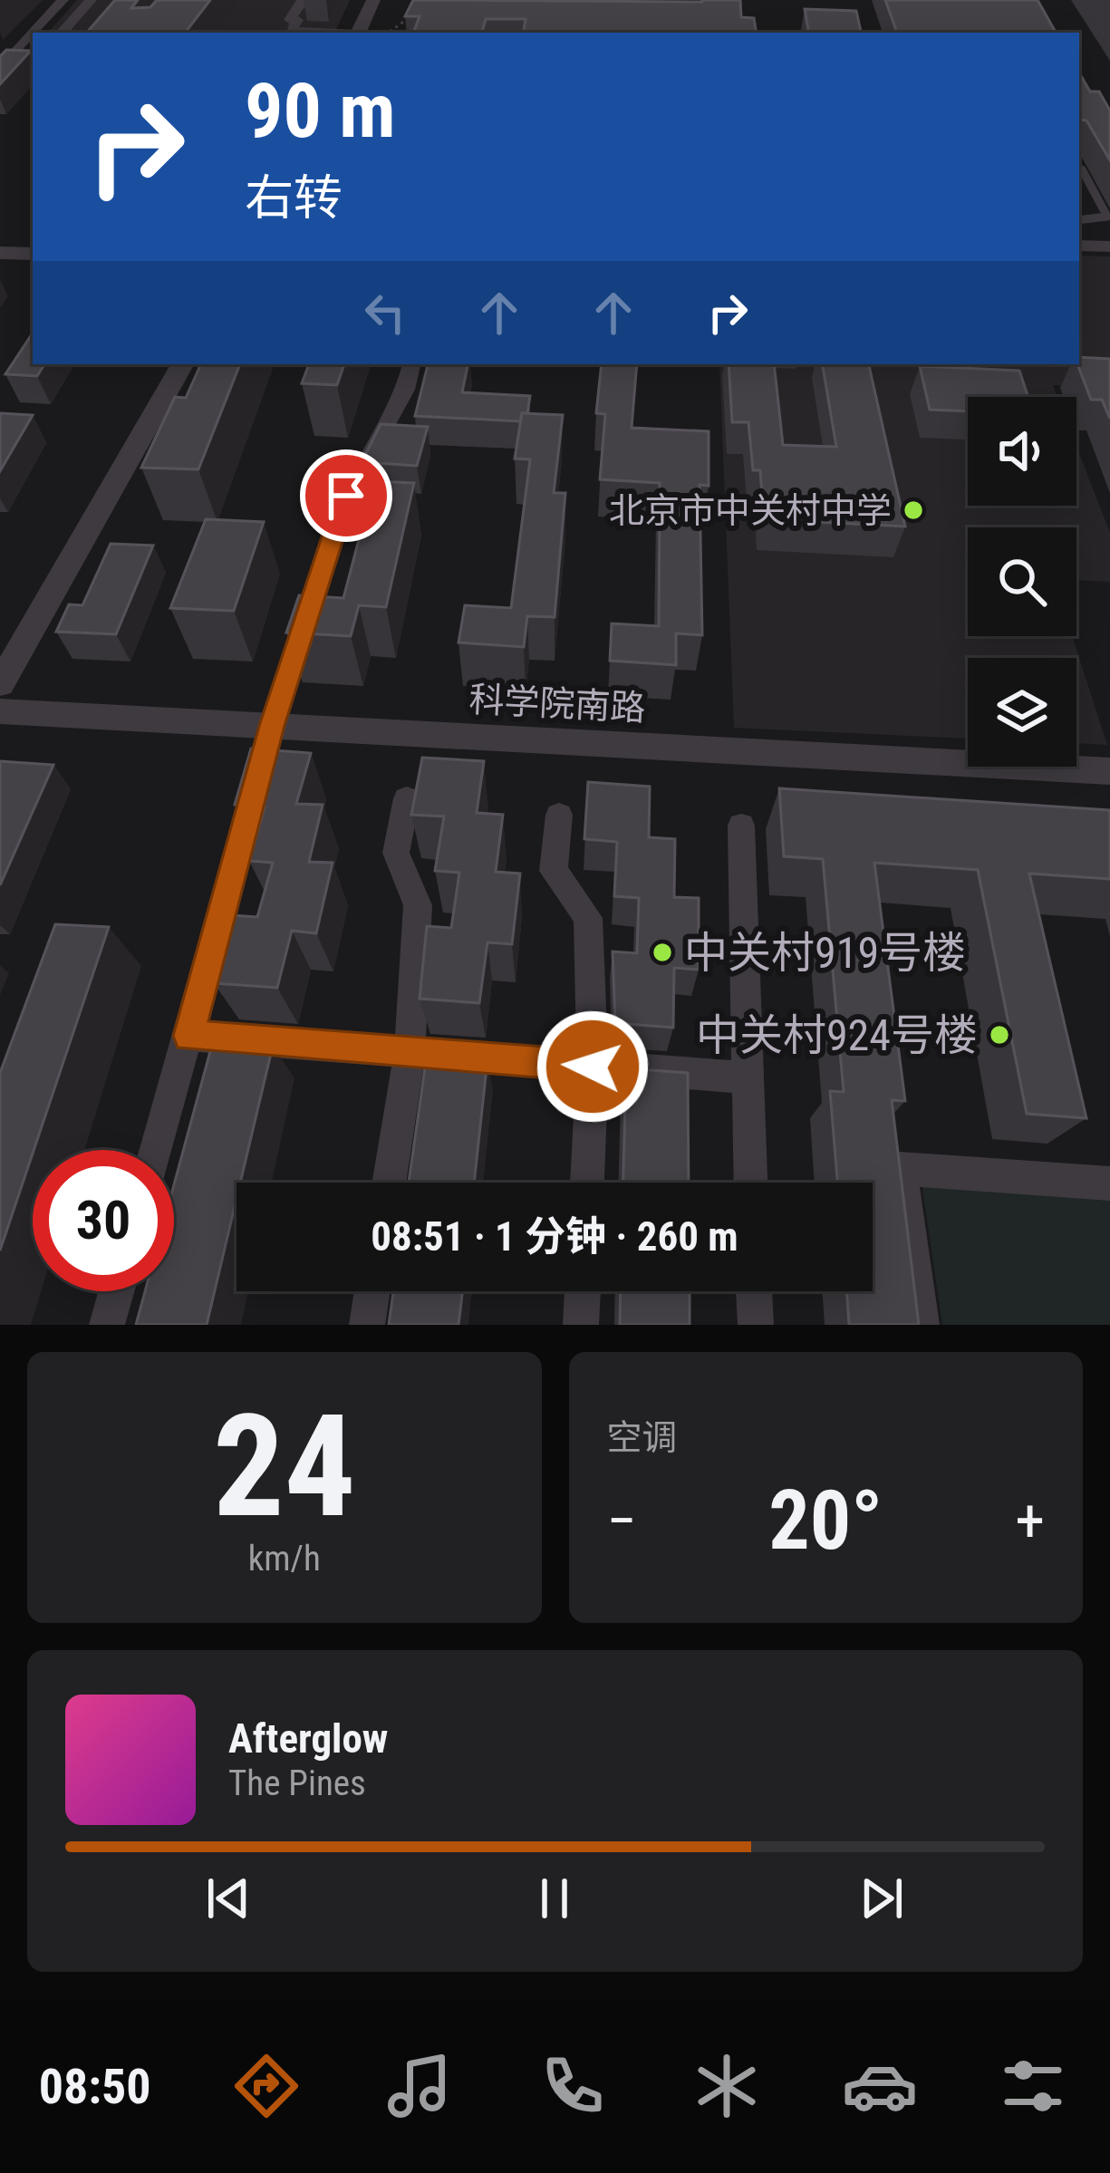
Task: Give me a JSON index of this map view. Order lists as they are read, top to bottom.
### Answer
{
  "streets": {
    "street": ["科学院南路"]
  },
  "places": ["北京市中关村中学", "中关村919号楼", "中关村924号楼"],
  "page": {
    "turn": ["90 m", "右转"],
    "limit": "30",
    "trip": "08:51 · 1 分钟 · 260 m",
    "tile": [
      ["24", "km/h"],
      "空调"
    ],
    "heat": ["−", "20°", "+"],
    "song": ["Afterglow", "The Pines"],
    "tabs": "08:50"
  }
}
